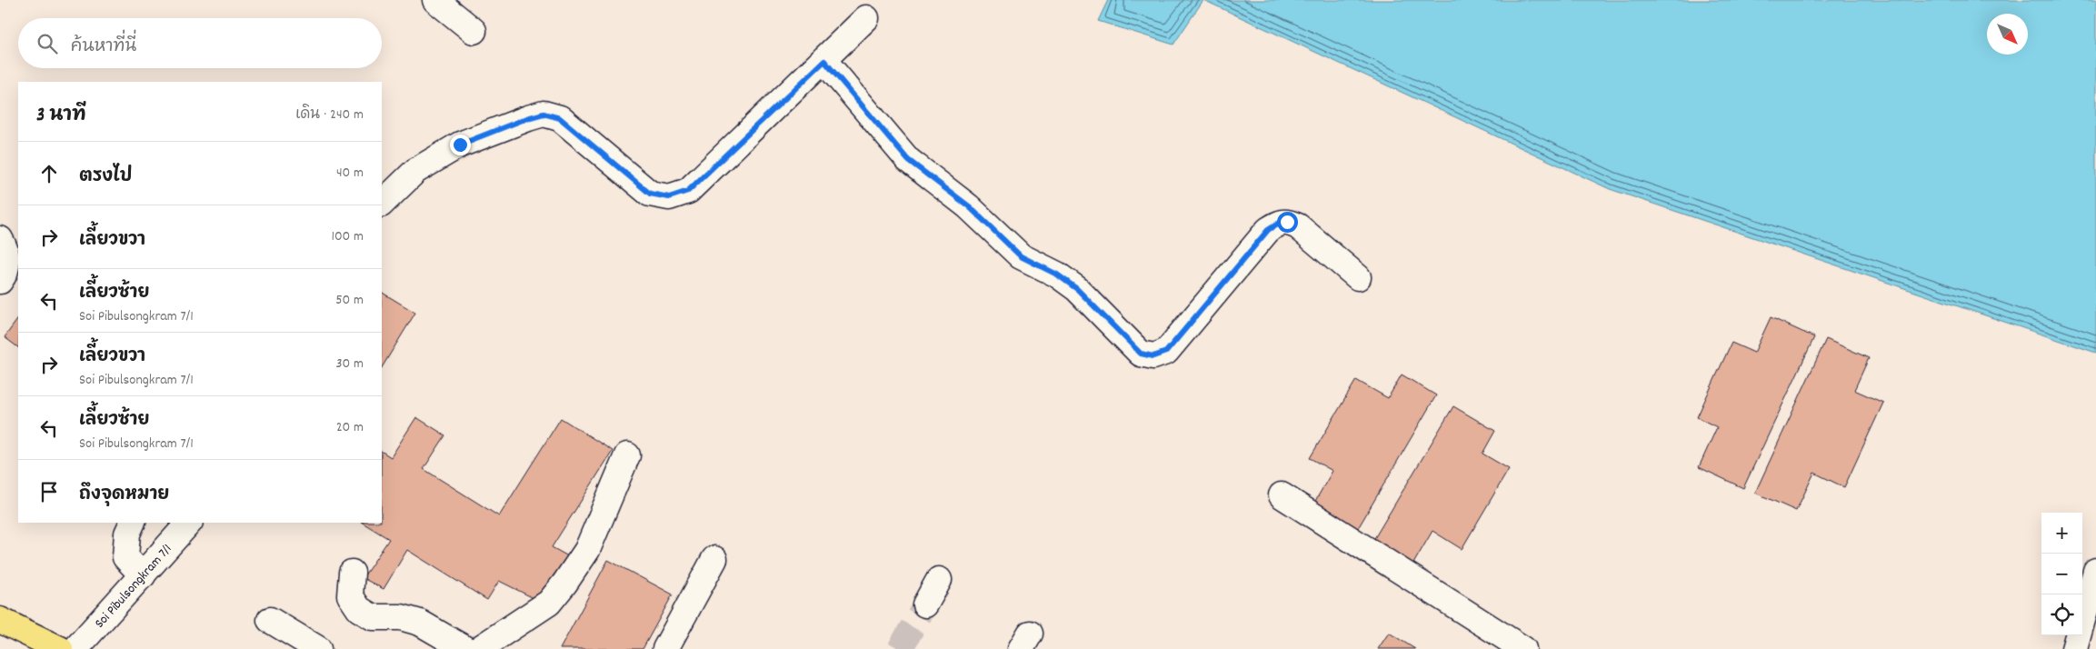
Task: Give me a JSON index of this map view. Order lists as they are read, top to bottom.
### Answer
{
  "streets": {
    "street": ["Soi Pibulsongkram 7/1"]
  },
  "north": "bottom right",
  "page": {
    "search": "ค้นหาที่นี่",
    "heading": ["3 นาที", "เดิน · 240 m"],
    "list": [
      ["ตรงไป", "40 m"],
      ["เลี้ยวขวา", "100 m"],
      ["เลี้ยวซ้าย", "Soi Pibulsongkram 7/1", "50 m"],
      ["เลี้ยวขวา", "Soi Pibulsongkram 7/1", "30 m"],
      ["เลี้ยวซ้าย", "Soi Pibulsongkram 7/1", "20 m"],
      "ถึงจุดหมาย"
    ],
    "map_buttons": ["+", "−"]
  }
}
